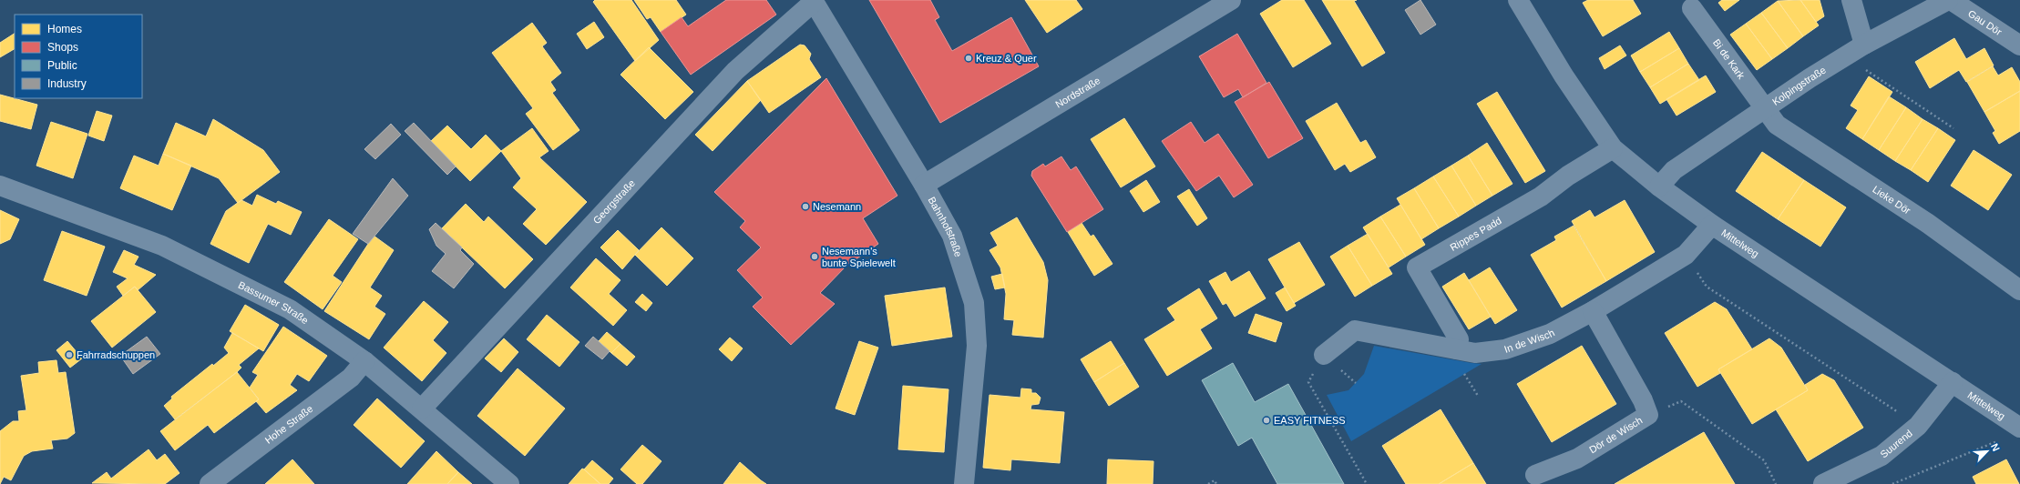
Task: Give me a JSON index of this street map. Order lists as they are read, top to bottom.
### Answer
{
  "streets": {
    "street": [
      "Gau Dör",
      "Bi de Kark",
      "Kolpingstraße",
      "Nordstraße",
      "Lieke Dör",
      "Georgstraße",
      "Bahnhofstraße",
      "Rippes Padd",
      "Mittelweg",
      "Bassumer Straße",
      "In de Wisch",
      "Hohe Straße",
      "Dör de Wisch",
      "Suurend"
    ]
  },
  "crossings": [
    ["Gau Dör", "Kolpingstraße"],
    ["Bi de Kark", "Kolpingstraße"],
    ["Bi de Kark", "Lieke Dör"],
    ["Kolpingstraße", "Lieke Dör"],
    ["Kolpingstraße", "Mittelweg"],
    ["Nordstraße", "Bahnhofstraße"],
    ["Georgstraße", "Bahnhofstraße"],
    ["Georgstraße", "Bassumer Straße"],
    ["Rippes Padd", "Mittelweg"],
    ["Rippes Padd", "In de Wisch"],
    ["Mittelweg", "In de Wisch"],
    ["Mittelweg", "Suurend"],
    ["Bassumer Straße", "Hohe Straße"],
    ["In de Wisch", "Dör de Wisch"]
  ],
  "places": [
    "Kreuz & Quer",
    "Nesemann",
    "Nesemann's bunte Spielewelt",
    "Fahrradschuppen",
    "EASY FITNESS"
  ],
  "legend": [
    "Homes",
    "Shops",
    "Public",
    "Industry"
  ],
  "north": "top right"
}
